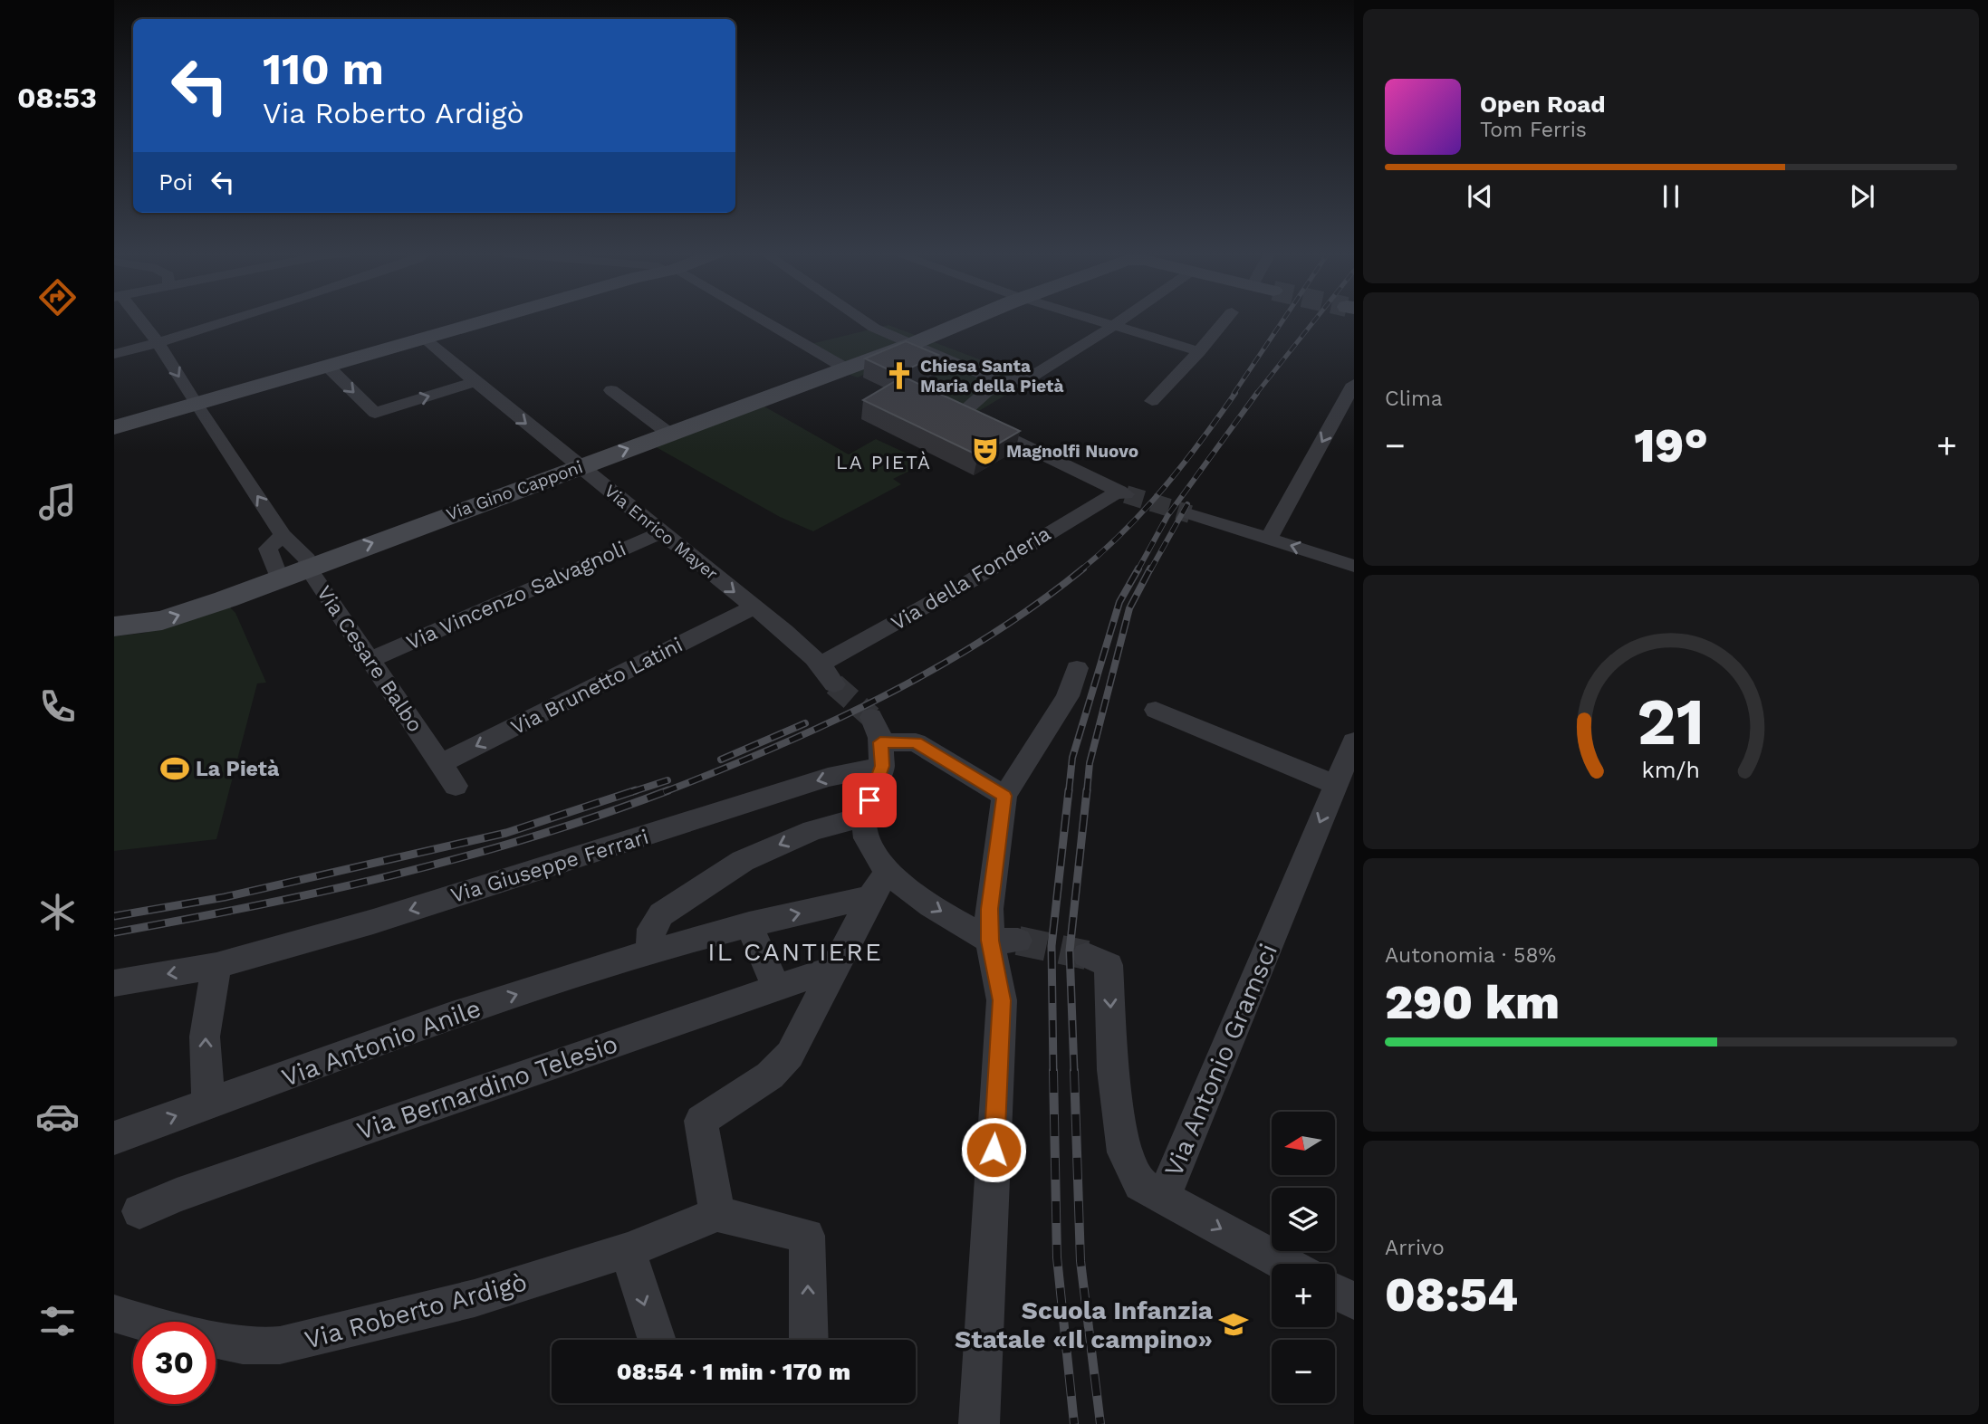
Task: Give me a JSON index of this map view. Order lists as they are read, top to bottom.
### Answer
{
  "streets": {
    "street": [
      "Via Gino Capponi",
      "Via Enrico Mayer",
      "Via della Fonderia",
      "Via Vincenzo Salvagnoli",
      "Via Cesare Balbo",
      "Via Brunetto Latini",
      "Via Giuseppe Ferrari",
      "Via Antonio Anile",
      "Via Antonio Gramsci",
      "Via Bernardino Telesio",
      "Via Roberto Ardigò"
    ]
  },
  "crossings": [
    ["Via Gino Capponi", "Via Enrico Mayer"],
    ["Via Gino Capponi", "Via Cesare Balbo"],
    ["Via Enrico Mayer", "Via della Fonderia"],
    ["Via Enrico Mayer", "Via Vincenzo Salvagnoli"],
    ["Via Enrico Mayer", "Via Brunetto Latini"],
    ["Via Vincenzo Salvagnoli", "Via Cesare Balbo"],
    ["Via Cesare Balbo", "Via Brunetto Latini"]
  ],
  "one_way": ["Via Enrico Mayer", "Via Brunetto Latini", "Via Antonio Anile"],
  "districts": ["LA PIETÀ", "IL CANTIERE"],
  "places": {
    "church": ["Chiesa Santa Maria della Pietà"],
    "theatre": ["Magnolfi Nuovo"],
    "sports": ["La Pietà"],
    "school or university": ["Scuola Infanzia Statale «Il campino»"]
  },
  "north": "left",
  "page": {
    "tabs": "08:53",
    "turn": ["110 m", "Via Roberto Ardigò"],
    "song": ["Open Road", "Tom Ferris"],
    "then": "Poi",
    "tile": [
      "Clima",
      ["Autonomia · 58%", "290 km"],
      ["Arrivo", "08:54"]
    ],
    "heat": ["−", "19°", "+"],
    "map_buttons": ["+", "−"],
    "limit": "30",
    "trip": "08:54 · 1 min · 170 m",
    "gauge": ["21", "km/h"]
  }
}
